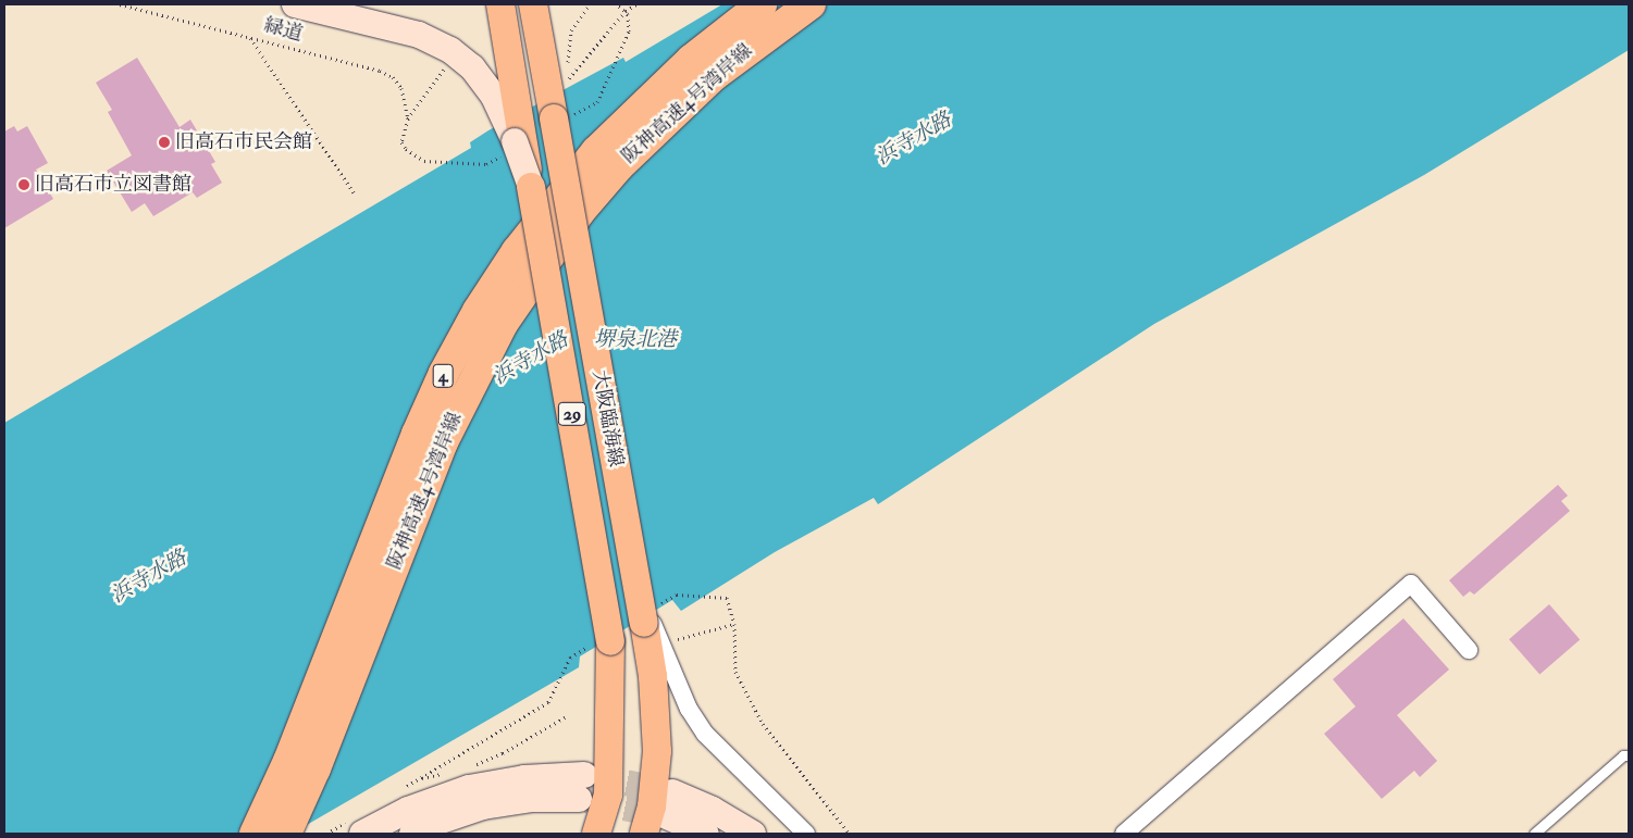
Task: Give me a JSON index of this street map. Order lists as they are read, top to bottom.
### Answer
{
  "streets": {
    "highway": ["阪神高速4号湾岸線", "4"],
    "main road": ["29", "大阪臨海線"],
    "path": ["緑道"]
  },
  "water": ["浜寺水路", "堺泉北港"],
  "places": ["旧高石市民会館", "旧高石市立図書館"]
}
